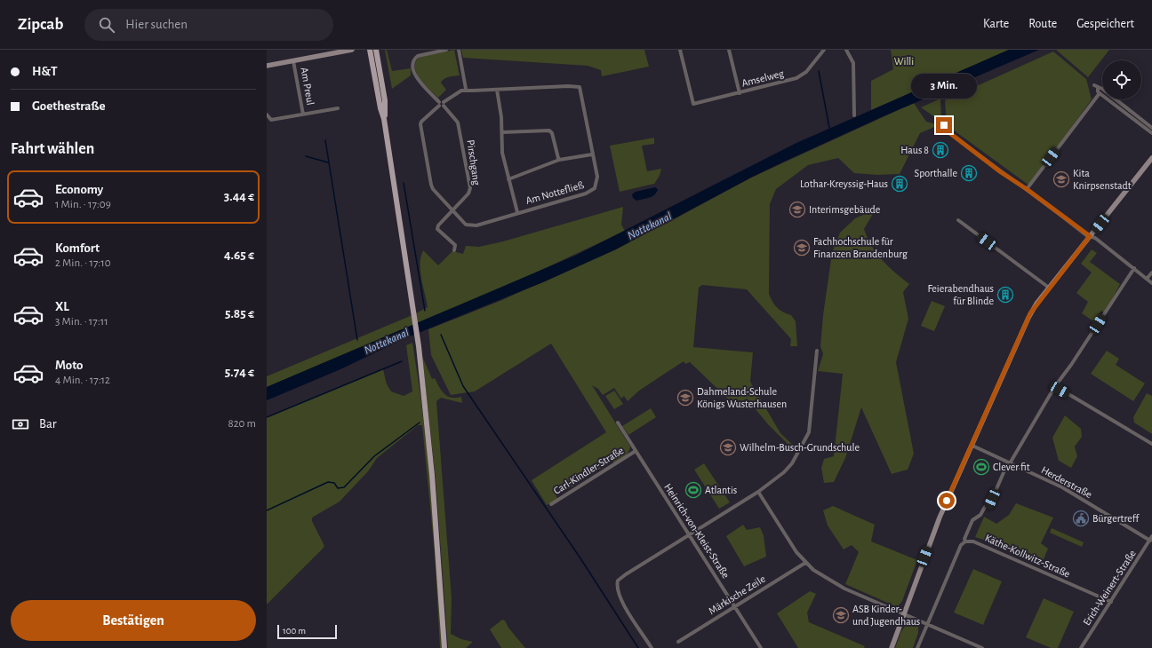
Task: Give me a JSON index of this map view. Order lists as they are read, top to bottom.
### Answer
{
  "streets": {
    "street": [
      "Amselweg",
      "Am Preul",
      "Pirschgang",
      "Am Nottefließ",
      "Carl-Kindler-Straße",
      "Herderstraße",
      "Heinrich-von-Kleist-Straße",
      "Käthe-Kollwitz-Straße",
      "Erich-Weinert-Straße",
      "Märkische Zeile"
    ]
  },
  "crossings": [
    ["Pirschgang", "Am Nottefließ"],
    ["Carl-Kindler-Straße", "Heinrich-von-Kleist-Straße"],
    ["Herderstraße", "Erich-Weinert-Straße"],
    ["Heinrich-von-Kleist-Straße", "Märkische Zeile"],
    ["Käthe-Kollwitz-Straße", "Erich-Weinert-Straße"]
  ],
  "water": ["Nottekanal"],
  "parks": ["Willi"],
  "places": {
    "building": [
      "Haus 8",
      "Sporthalle",
      "Lothar-Kreyssig-Haus",
      "Feierabendhaus für Blinde"
    ],
    "school or university": [
      "Kita Knirpsenstadt",
      "Interimsgebäude",
      "Fachhochschule für Finanzen Brandenburg",
      "Dahmeland-Schule Königs Wusterhausen",
      "Wilhelm-Busch-Grundschule",
      "ASB Kinder- und Jugendhaus"
    ],
    "sports": ["Clever fit", "Atlantis"],
    "public building": ["Bürgertreff"]
  },
  "scale_bar": "100 m",
  "page": {
    "header": "Zipcab",
    "search": "Hier suchen",
    "nav": ["Karte", "Route", "Gespeichert"],
    "banner": ["H&T", "Goethestraße"],
    "bubble": "3 Min.",
    "heading": "Fahrt wählen",
    "list": [
      {
        "name": "Economy",
        "note": "1 Min. · 17:09",
        "value": "3.44 €"
      },
      {
        "name": "Komfort",
        "note": "2 Min. · 17:10",
        "value": "4.65 €"
      },
      {
        "name": "XL",
        "note": "3 Min. · 17:11",
        "value": "5.85 €"
      },
      {
        "name": "Moto",
        "note": "4 Min. · 17:12",
        "value": "5.74 €"
      }
    ],
    "pay": ["Bar", "820 m"],
    "buttons": "Bestätigen",
    "scale": "100 m"
  }
}
